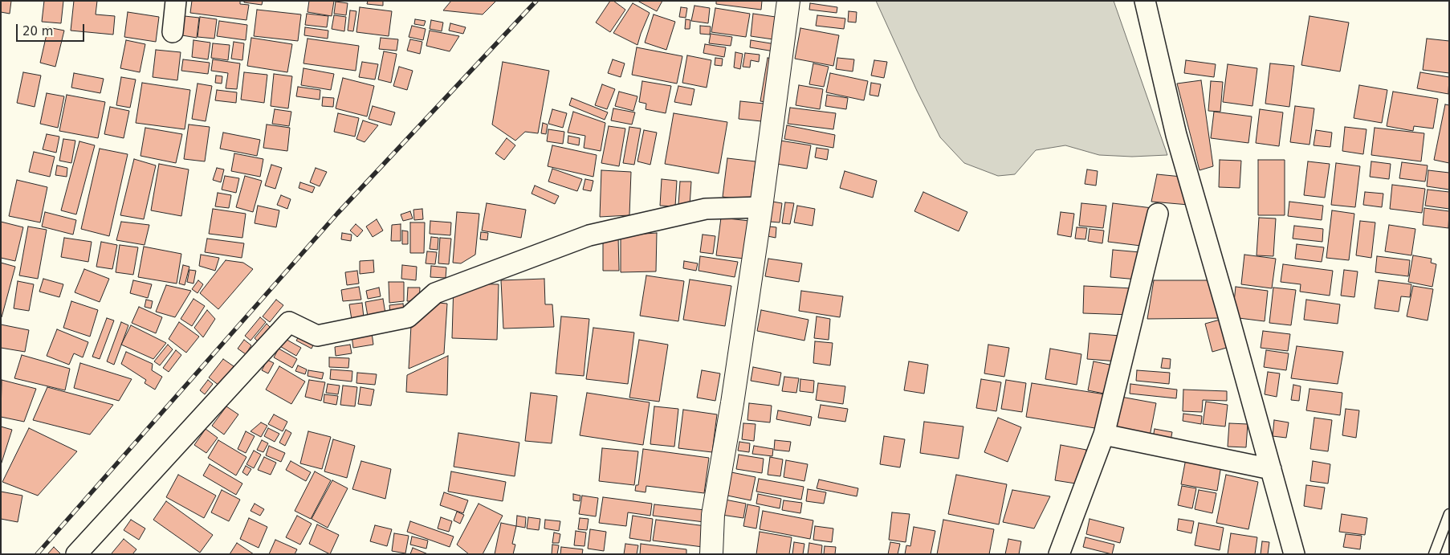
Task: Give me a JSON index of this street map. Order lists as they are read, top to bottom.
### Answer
{
  "scale_bar": "20 m"
}
